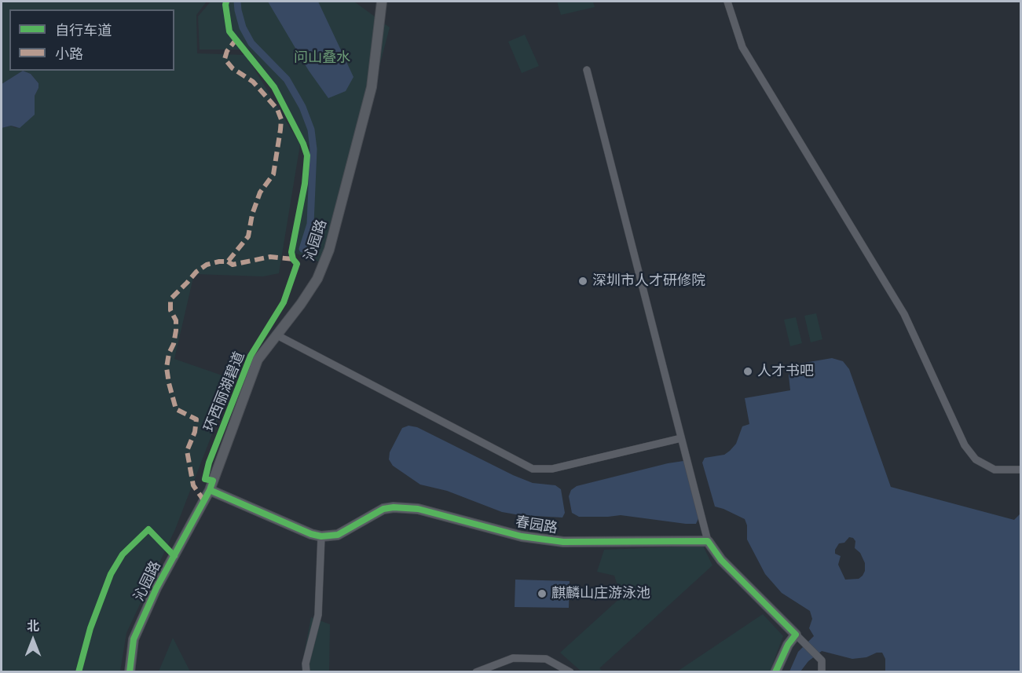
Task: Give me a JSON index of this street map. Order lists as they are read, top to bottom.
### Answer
{
  "streets": {
    "street": ["沁园路", "春园路"],
    "cycle path": ["环西丽湖碧道"]
  },
  "parks": ["问山叠水"],
  "places": ["深圳市人才研修院", "人才书吧", "麒麟山庄游泳池"],
  "legend": ["自行车道", "小路"],
  "north": "top"
}
